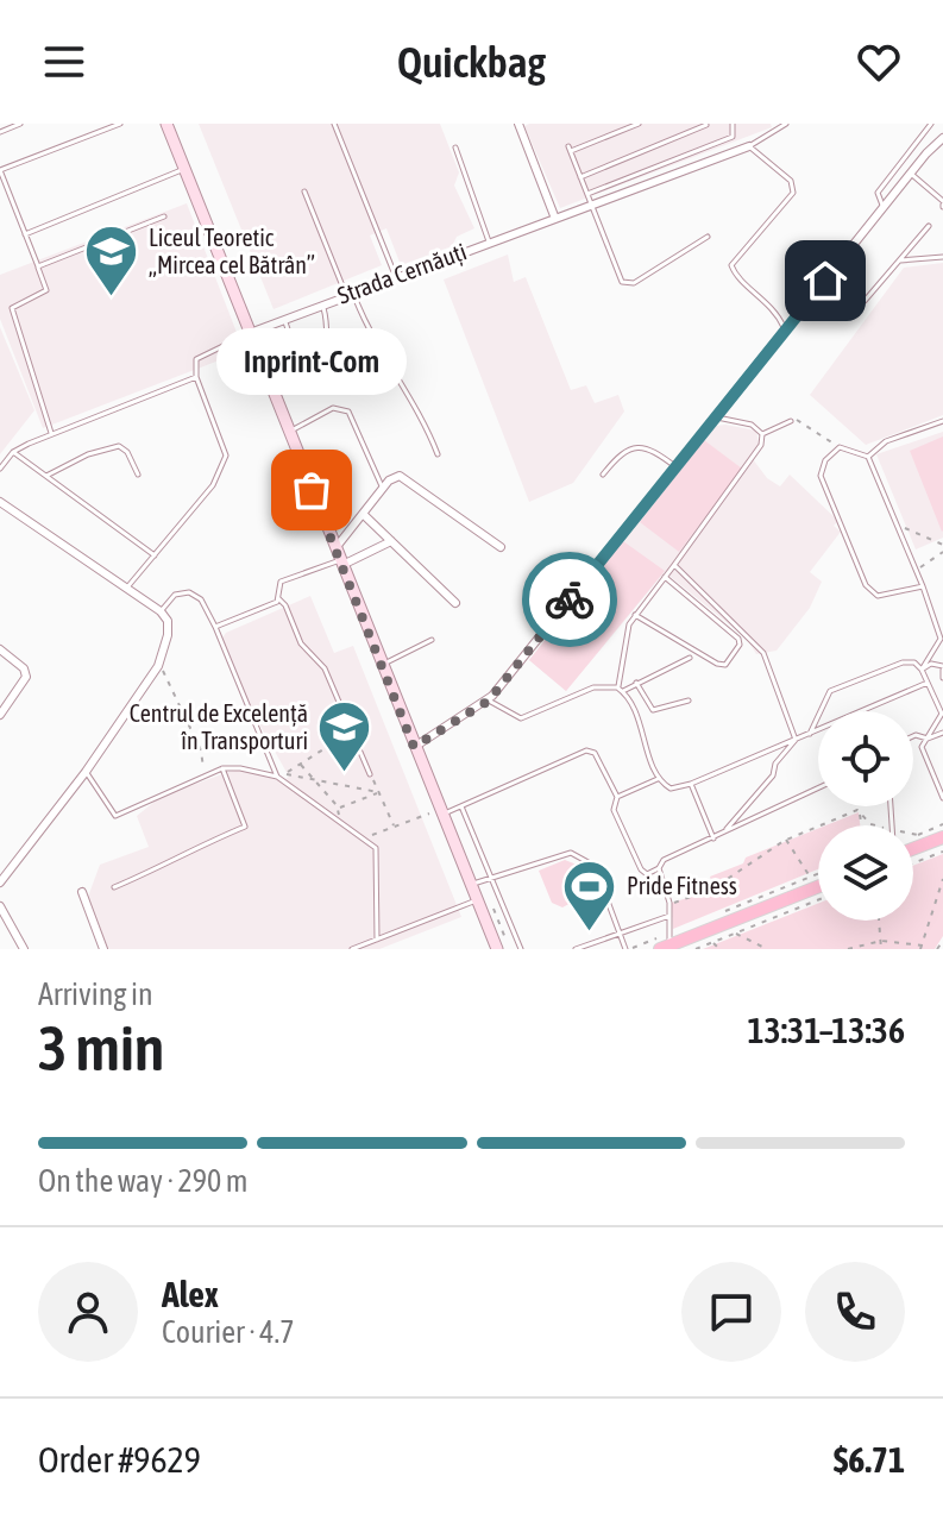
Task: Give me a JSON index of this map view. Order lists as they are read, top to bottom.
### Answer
{
  "streets": {
    "street": ["Strada Cernăuți"]
  },
  "places": {
    "school or university": ["Liceul Teoretic „Mircea cel Bătrân”", "Centrul de Excelență în Transporturi"],
    "other": ["Inprint-Com"],
    "sports": ["Pride Fitness"]
  },
  "page": {
    "header": "Quickbag",
    "bubble": "Inprint-Com",
    "heading": ["3 min", "Arriving in", "13:31–13:36"],
    "panel": [
      "Alex",
      "Courier · 4.7",
      "Order #9629",
      "$6.71"
    ],
    "bar": "On the way · 290 m"
  }
}
